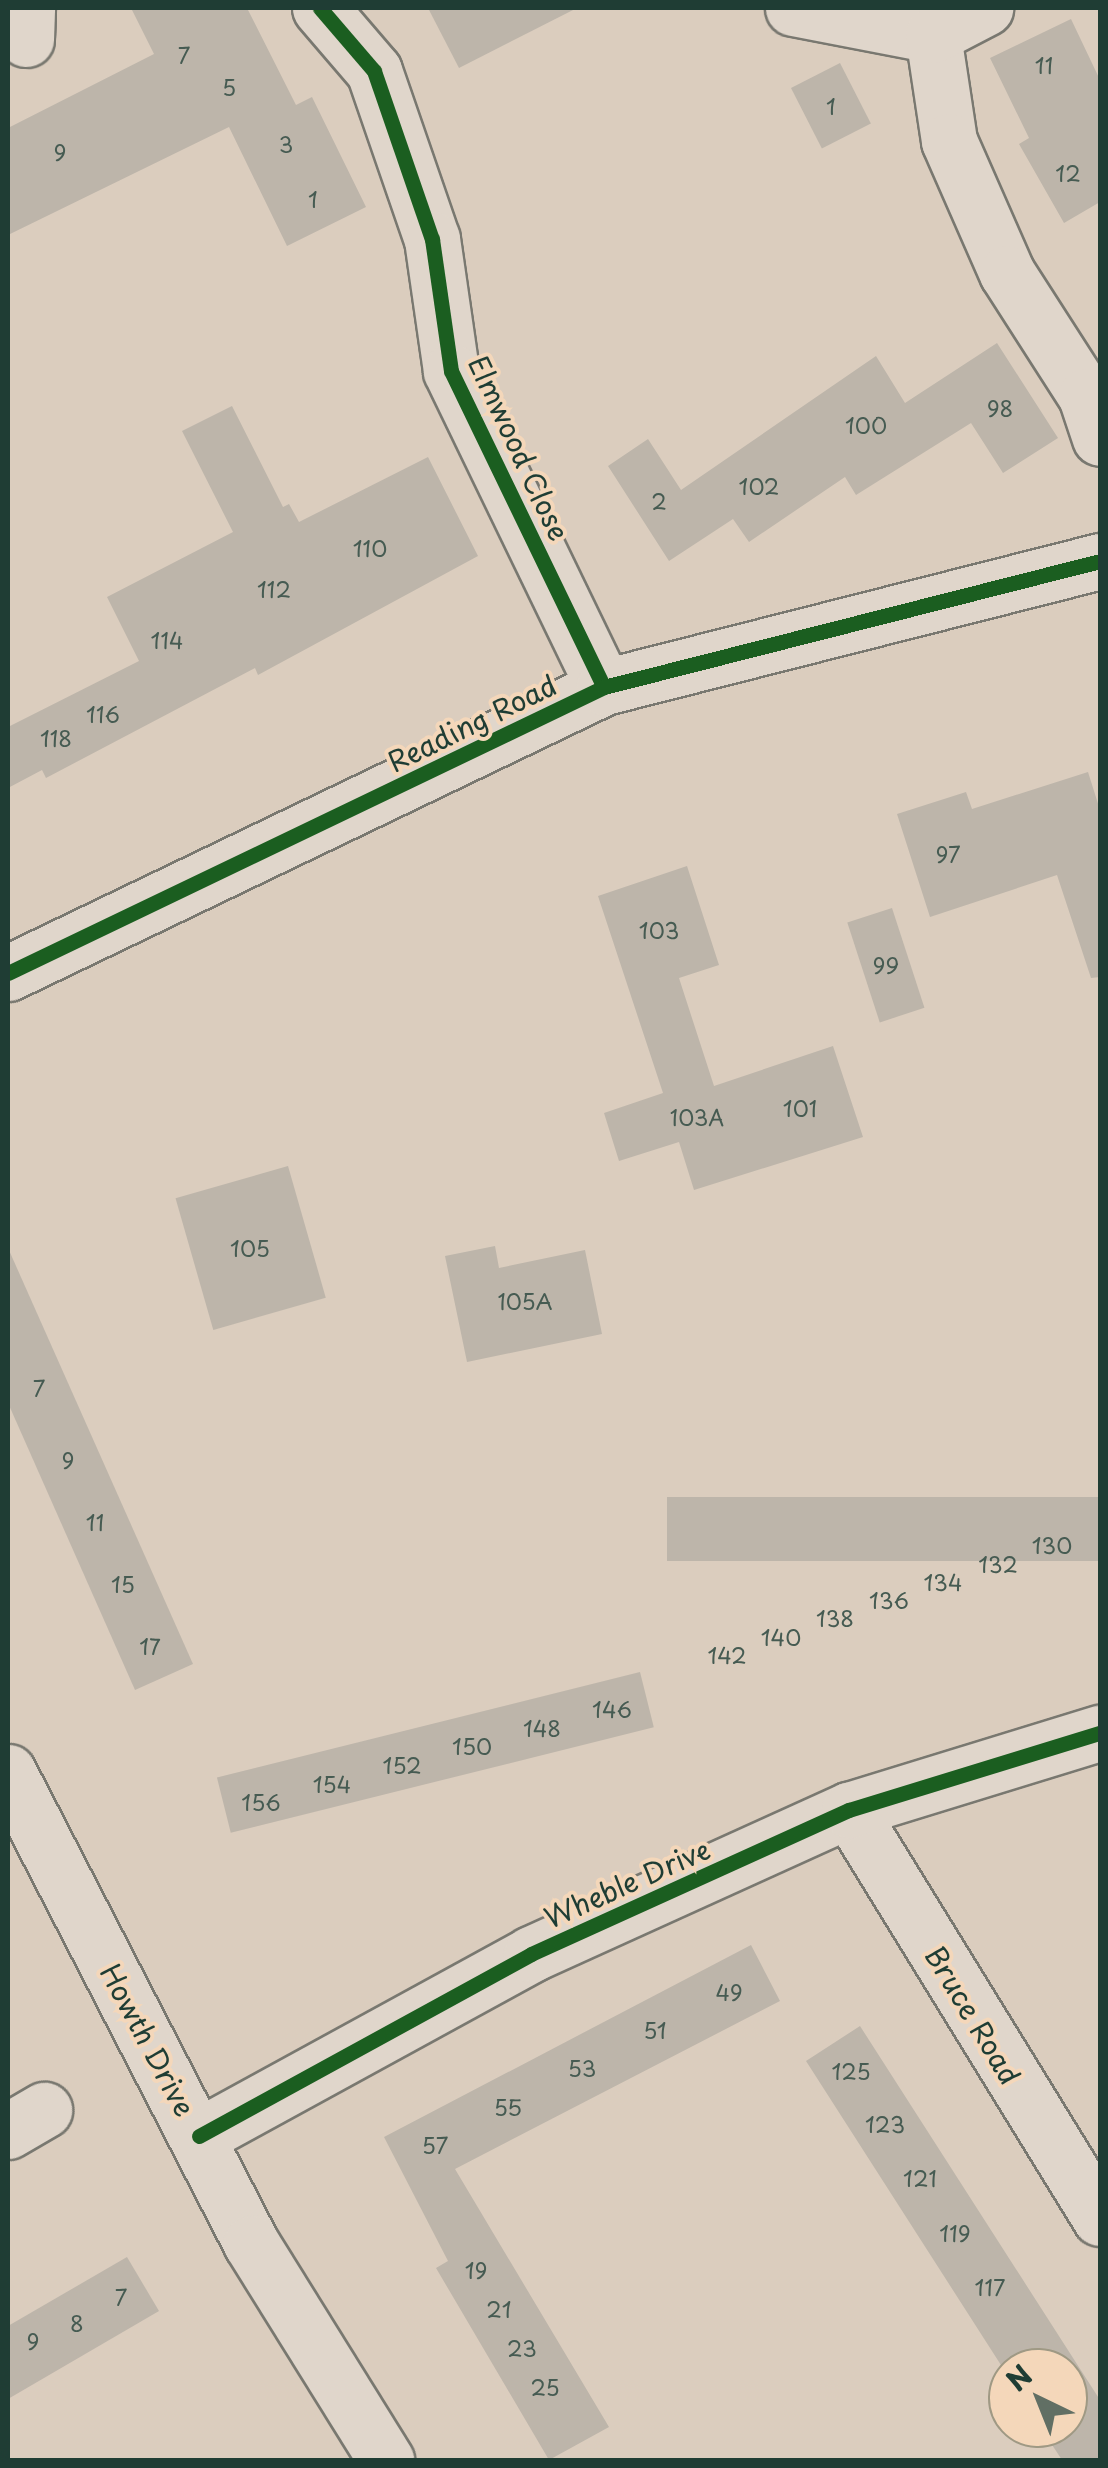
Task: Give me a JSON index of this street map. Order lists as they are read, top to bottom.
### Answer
{
  "streets": {
    "street": [
      "Elmwood Close",
      "Reading Road",
      "Wheble Drive",
      "Bruce Road",
      "Howth Drive"
    ]
  },
  "crossings": [
    ["Elmwood Close", "Reading Road"],
    ["Wheble Drive", "Bruce Road"],
    ["Wheble Drive", "Howth Drive"]
  ],
  "house_numbers": [
    "7",
    "11",
    "5",
    "1",
    "3",
    "9",
    "12",
    "1",
    "98",
    "100",
    "102",
    "2",
    "110",
    "112",
    "114",
    "116",
    "118",
    "97",
    "103",
    "99",
    "101",
    "103A",
    "105",
    "105A",
    "7",
    "9",
    "11",
    "130",
    "132",
    "134",
    "15",
    "136",
    "138",
    "140",
    "17",
    "142",
    "146",
    "148",
    "150",
    "152",
    "154",
    "156",
    "49",
    "51",
    "53",
    "125",
    "55",
    "123",
    "57",
    "121",
    "119",
    "19",
    "117",
    "7",
    "21",
    "8",
    "9",
    "23",
    "25"
  ],
  "north": "top left"
}
